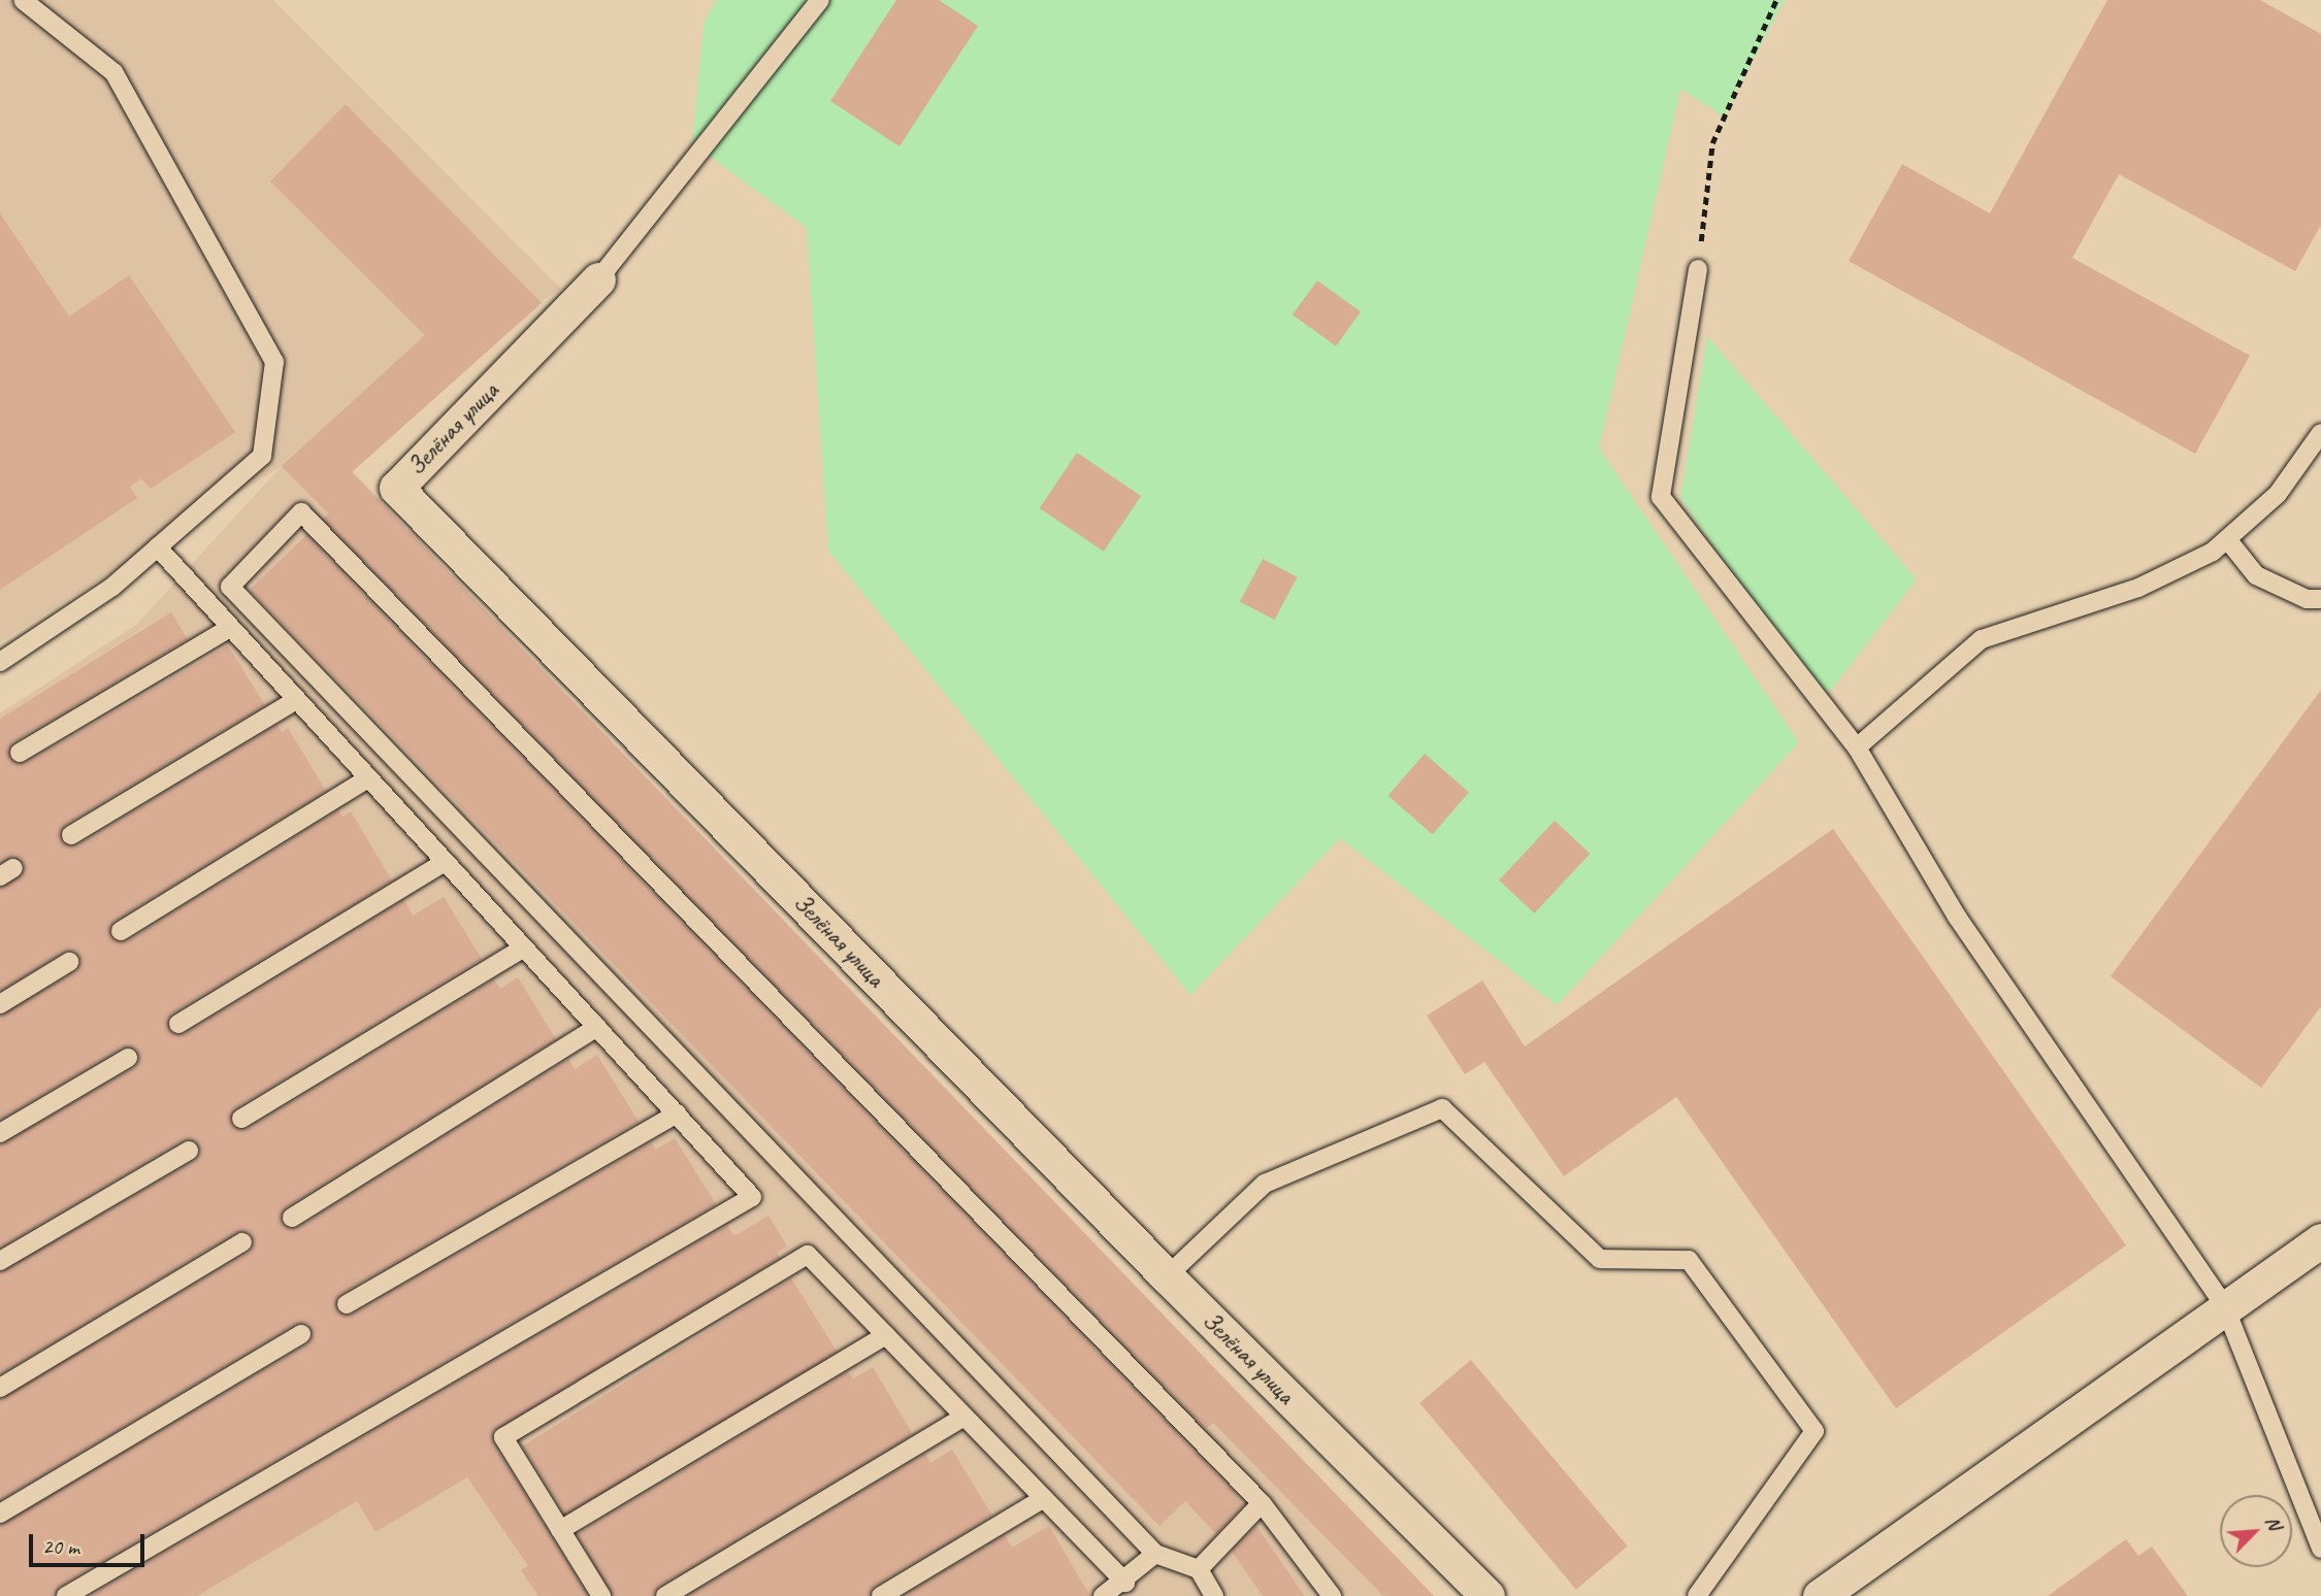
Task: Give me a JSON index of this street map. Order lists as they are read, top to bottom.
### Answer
{
  "streets": {
    "street": ["Зелёная улица"]
  },
  "scale_bar": "20 m",
  "north": "top right"
}
